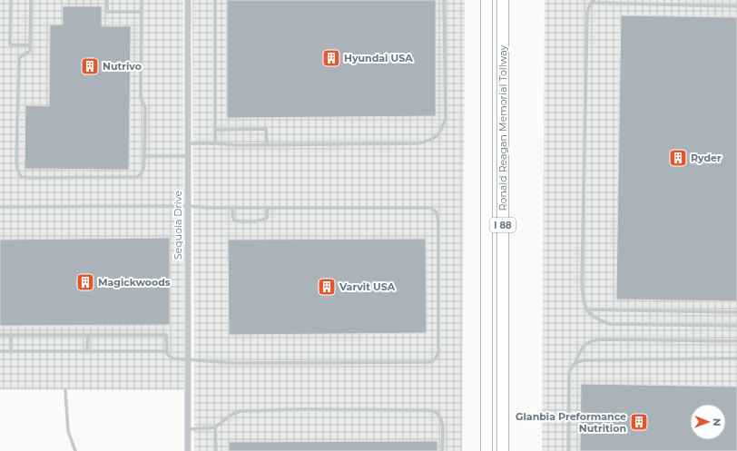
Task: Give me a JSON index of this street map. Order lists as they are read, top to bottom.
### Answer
{
  "streets": {
    "highway": ["Ronald Reagan Memorial Tollway", "I 88"],
    "street": ["Sequoia Drive"]
  },
  "places": {
    "building": [
      "Hyundai USA",
      "Nutrivo",
      "Ryder",
      "Magickwoods",
      "Varvit USA",
      "Glanbia Preformance Nutrition"
    ]
  },
  "north": "right"
}
